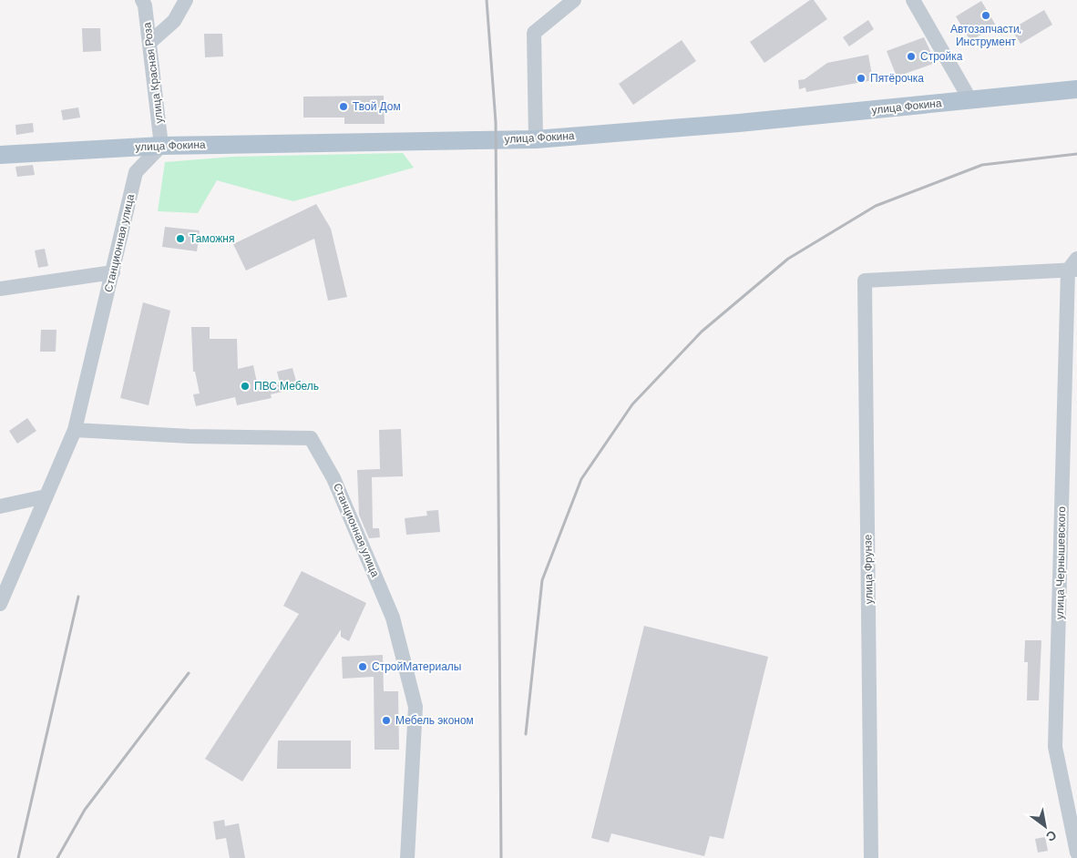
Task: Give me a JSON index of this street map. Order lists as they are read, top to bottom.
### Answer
{
  "streets": {
    "main road": ["улица Фокина"],
    "street": [
      "улица Красная Роза",
      "Станционная улица",
      "улица Чернышевского",
      "улица Фрунзе"
    ]
  },
  "crossings": [
    ["улица Красная Роза", "улица Фокина"],
    ["улица Красная Роза", "Станционная улица"],
    ["улица Фокина", "Станционная улица"],
    ["улица Чернышевского", "улица Фрунзе"]
  ],
  "places": [
    "Автозапчасти, Инструмент",
    "Стройка",
    "Пятёрочка",
    "Твой Дом",
    "Таможня",
    "ПВС Мебель",
    "СтройМатериалы",
    "Мебель эконом"
  ],
  "north": "bottom right"
}
